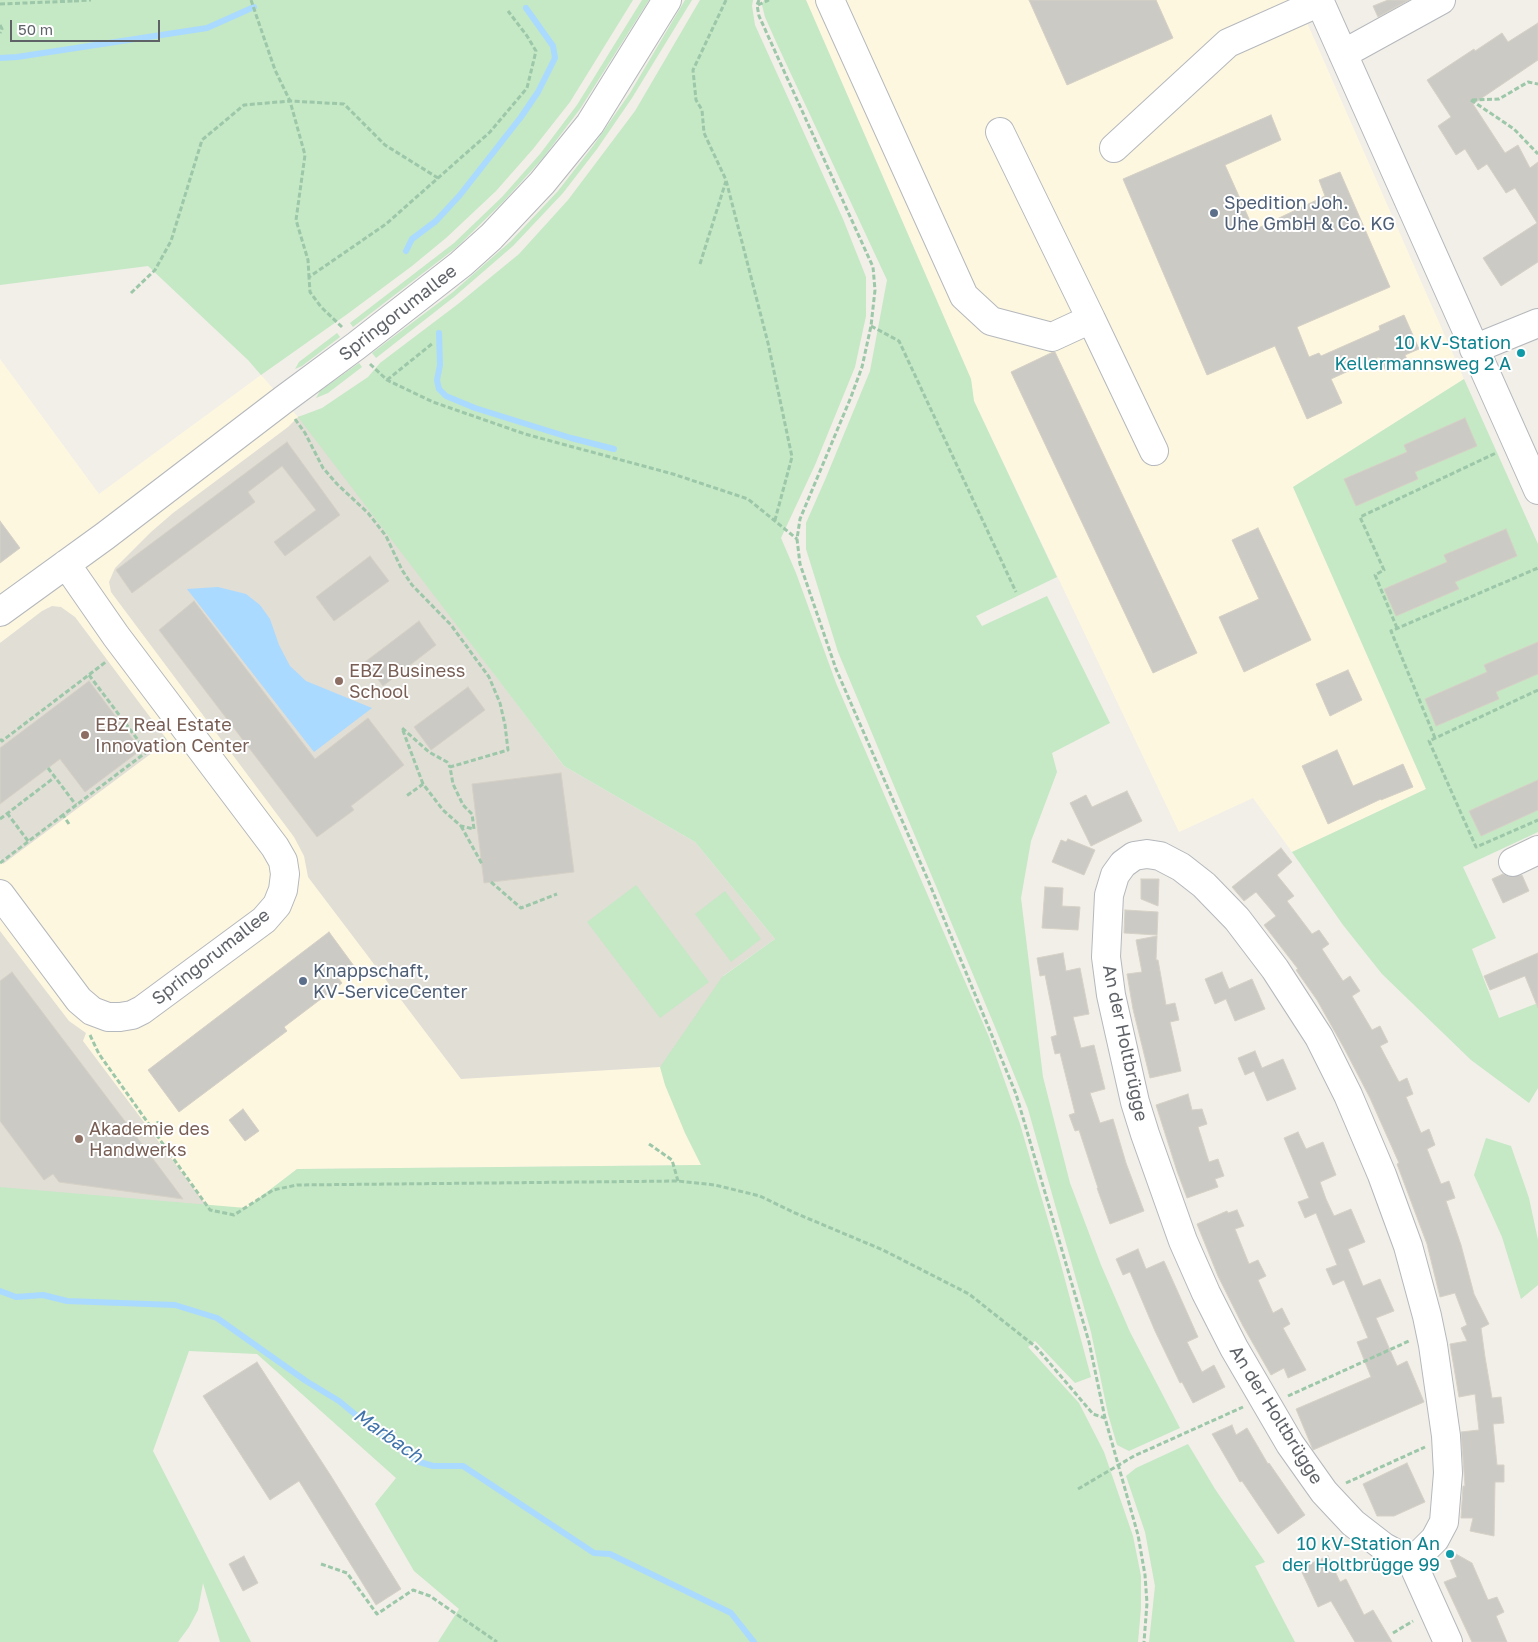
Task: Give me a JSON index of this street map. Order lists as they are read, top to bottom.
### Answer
{
  "streets": {
    "street": ["Springorumallee", "An der Holtbrügge"]
  },
  "water": ["Marbach"],
  "places": [
    "Spedition Joh. Uhe GmbH & Co. KG",
    "10 kV-Station Kellermannsweg 2 A",
    "EBZ Business School",
    "EBZ Real Estate Innovation Center",
    "Knappschaft, KV-ServiceCenter",
    "Akademie des Handwerks",
    "10 kV-Station An der Holtbrügge 99"
  ],
  "scale_bar": "50 m"
}
